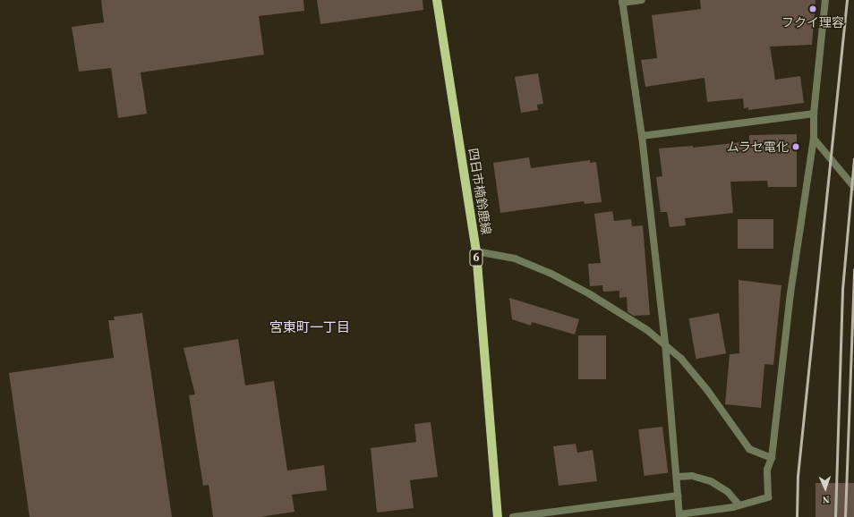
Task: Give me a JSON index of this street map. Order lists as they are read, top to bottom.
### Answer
{
  "streets": {
    "main road": ["四日市楠鈴鹿線", "6"]
  },
  "districts": ["宮東町一丁目"],
  "places": ["フクイ理容", "ムラセ電化"],
  "north": "bottom"
}
